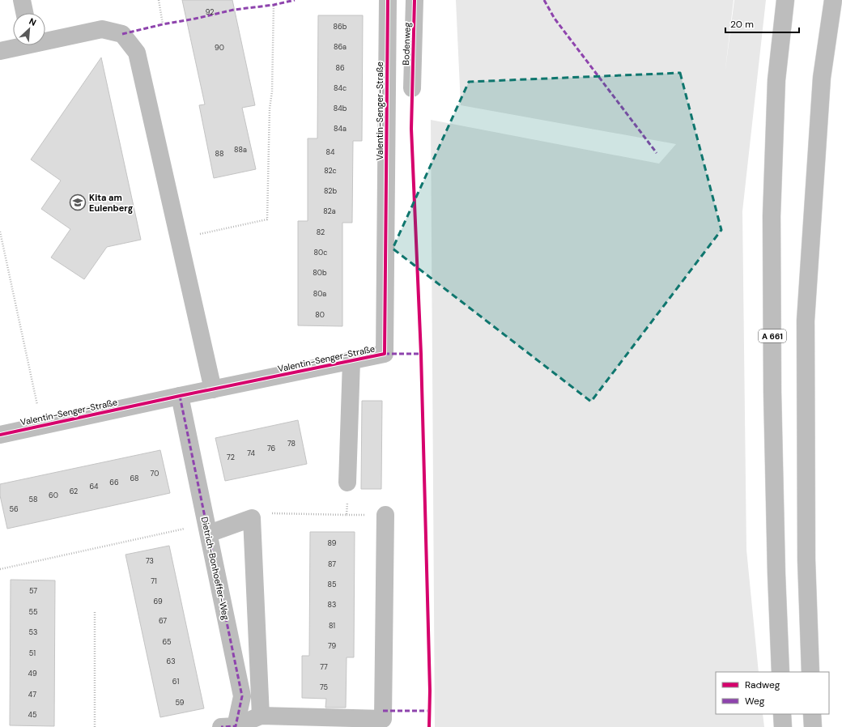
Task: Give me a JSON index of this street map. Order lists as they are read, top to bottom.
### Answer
{
  "streets": {
    "main road": [
      "Bodenweg",
      "Valentin-Senger-Straße",
      "A 661",
      "Dietrich-Bonhoeffer-Weg"
    ]
  },
  "crossings": [
    ["Valentin-Senger-Straße", "Dietrich-Bonhoeffer-Weg"]
  ],
  "places": {
    "school or university": ["Kita am Eulenberg"]
  },
  "house_numbers": [
    "92",
    "86b",
    "86a",
    "90",
    "86",
    "84c",
    "84b",
    "84a",
    "88a",
    "84",
    "88",
    "82c",
    "82b",
    "82a",
    "82",
    "80c",
    "80b",
    "80a",
    "80",
    "78",
    "76",
    "74",
    "72",
    "70",
    "68",
    "66",
    "64",
    "62",
    "60",
    "58",
    "56",
    "89",
    "73",
    "87",
    "71",
    "85",
    "57",
    "69",
    "83",
    "55",
    "67",
    "81",
    "53",
    "65",
    "79",
    "51",
    "63",
    "77",
    "49",
    "61",
    "75",
    "47",
    "59",
    "45"
  ],
  "legend": ["Radweg", "Weg"],
  "scale_bar": "20 m",
  "north": "top right"
}
